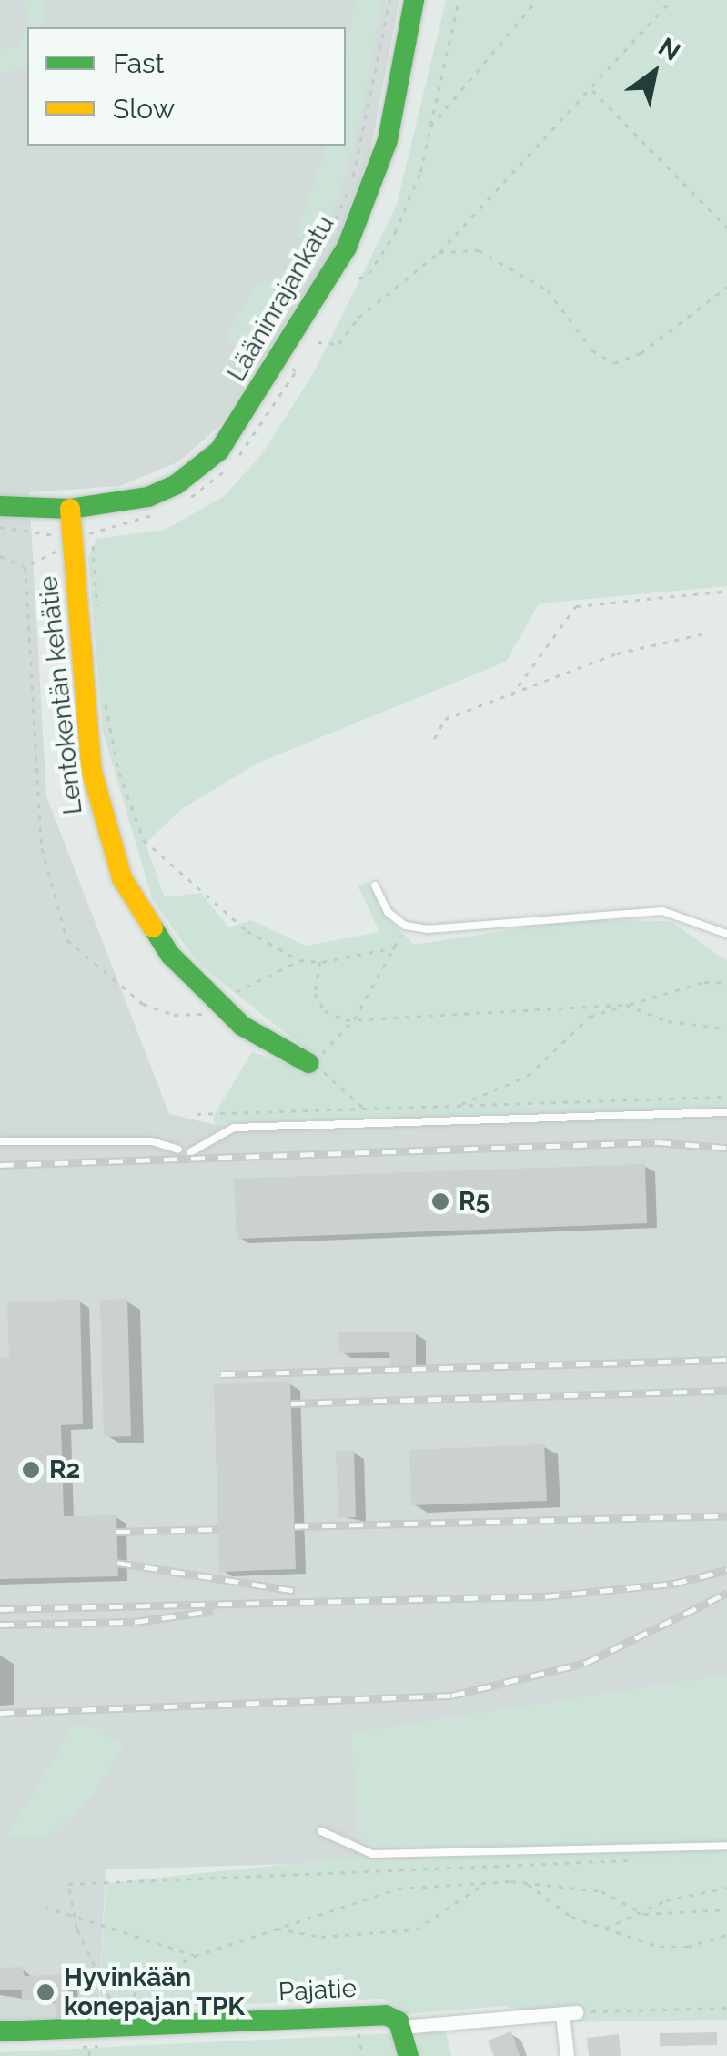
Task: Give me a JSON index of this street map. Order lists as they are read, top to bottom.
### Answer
{
  "streets": {
    "street": ["Lääninrajankatu", "Lentokentän kehätie", "Pajatie"]
  },
  "crossings": [
    ["Lääninrajankatu", "Lentokentän kehätie"]
  ],
  "places": ["R5", "R2", "Hyvinkään konepajan TPK"],
  "legend": ["Fast", "Slow"],
  "north": "top right"
}
